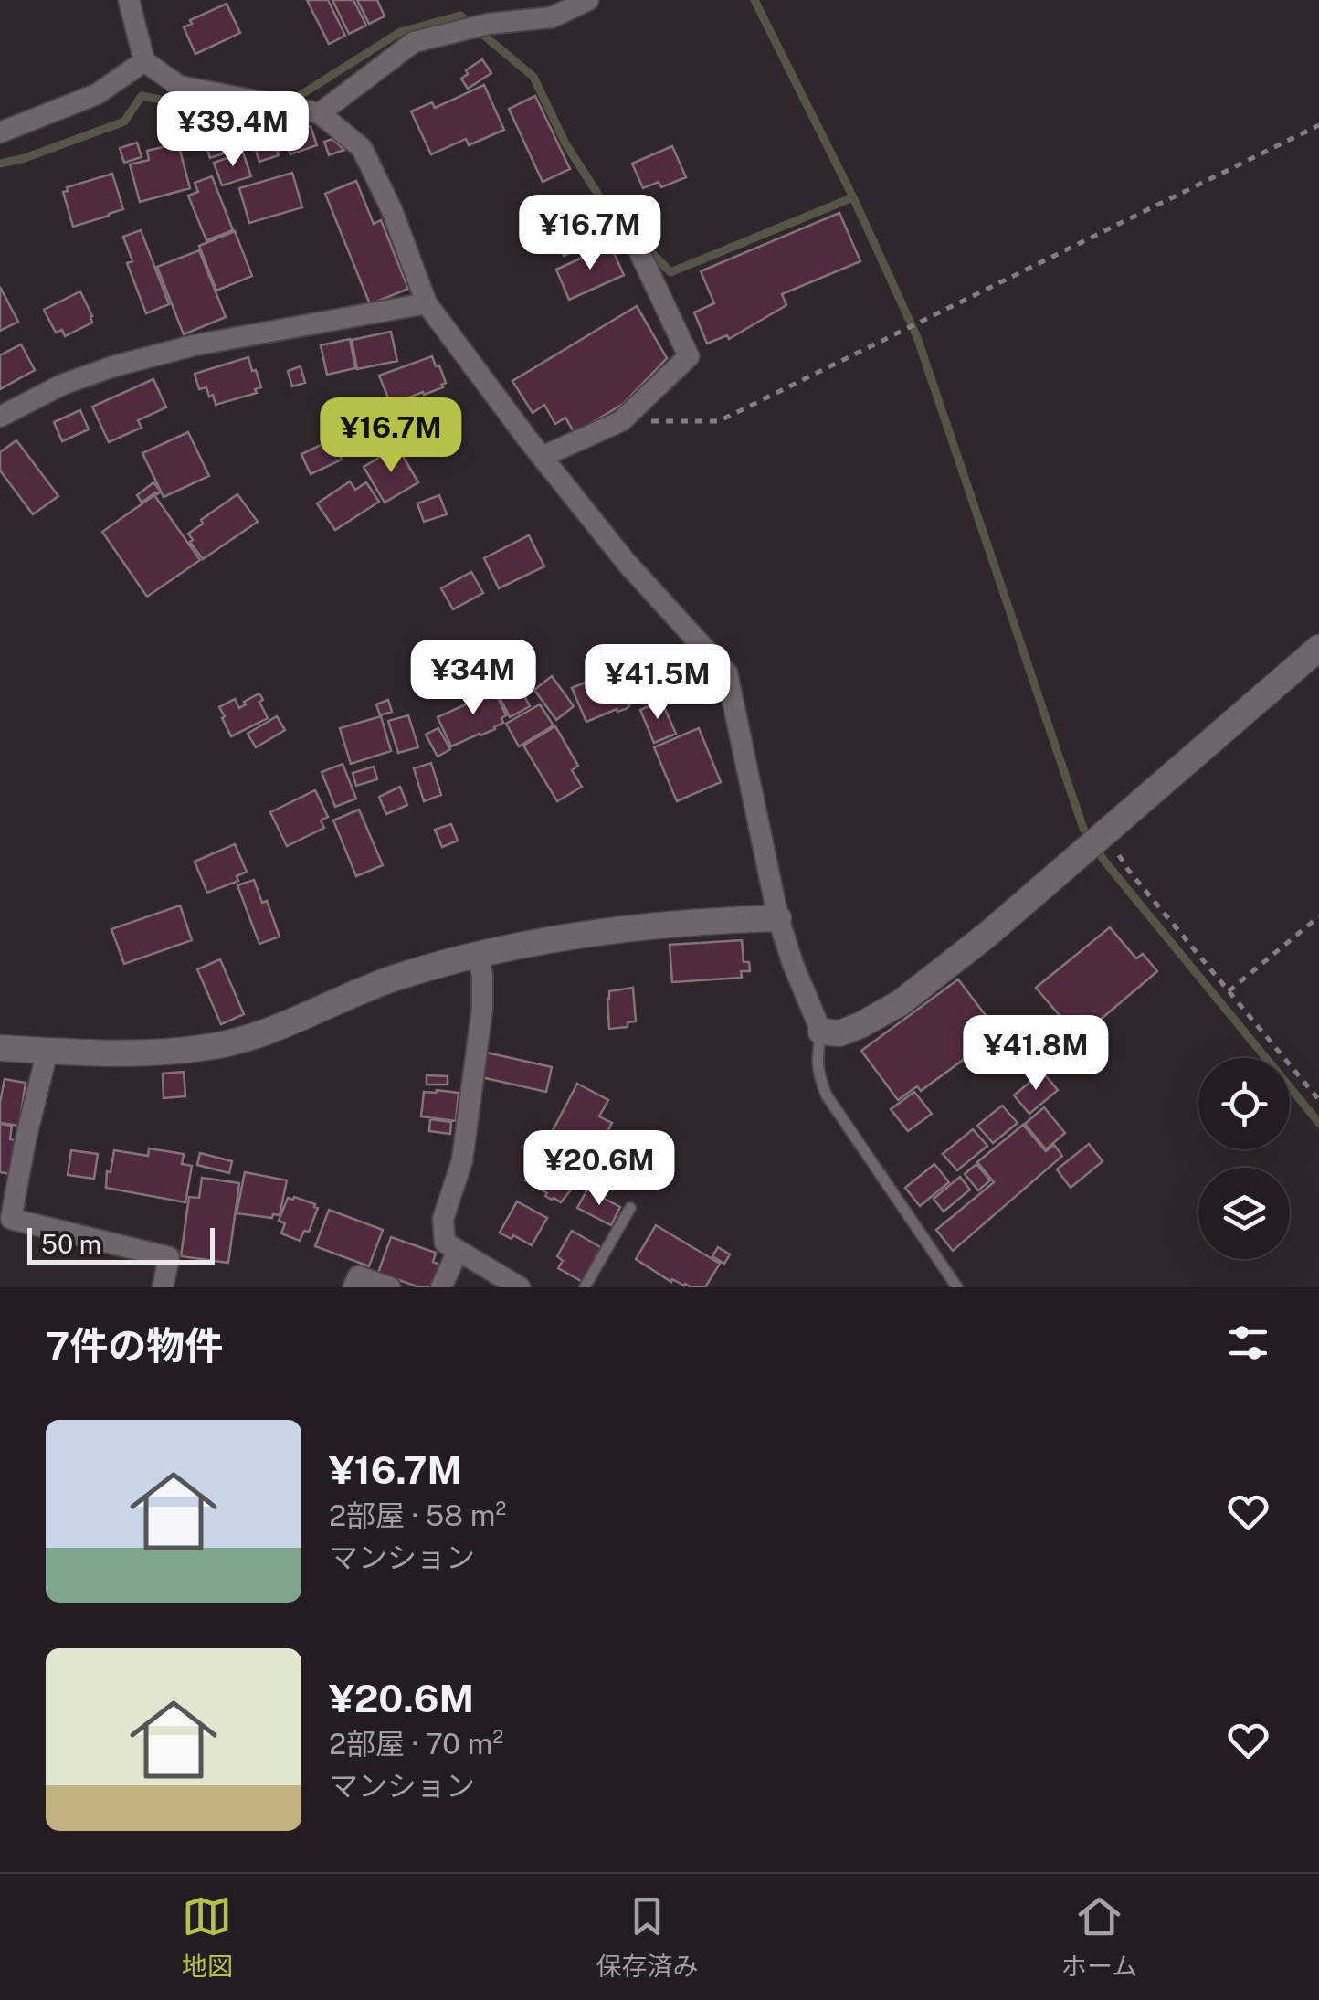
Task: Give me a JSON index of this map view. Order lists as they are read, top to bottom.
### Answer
{
  "scale_bar": "50 m",
  "page": {
    "price": [
      "¥39.4M",
      "¥16.7M",
      "¥16.7M",
      "¥34M",
      "¥41.5M",
      "¥41.8M",
      "¥20.6M"
    ],
    "scale": "50 m",
    "heading": "7件の物件",
    "list": [
      {
        "name": "¥16.7M",
        "note": "2部屋 · 58 m² · マンション"
      },
      {
        "name": "¥20.6M",
        "note": "2部屋 · 70 m² · マンション"
      }
    ],
    "tabs": ["地図", "保存済み", "ホーム"]
  }
}
